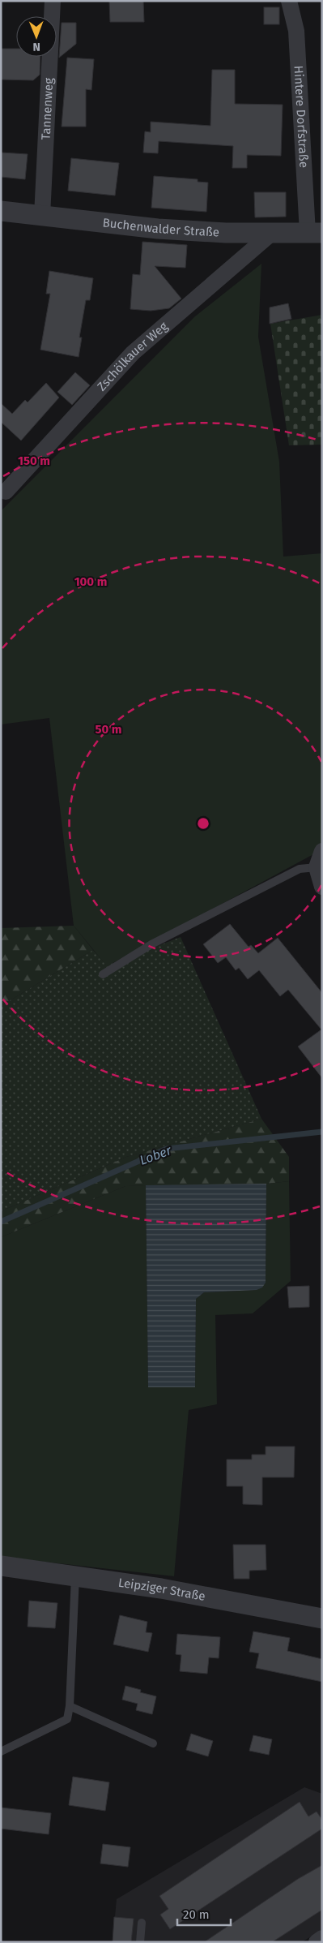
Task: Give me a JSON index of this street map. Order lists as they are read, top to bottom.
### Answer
{
  "streets": {
    "street": [
      "Tannenweg",
      "Hintere Dorfstraße",
      "Buchenwalder Straße",
      "Zschölkauer Weg",
      "Leipziger Straße"
    ]
  },
  "crossings": [
    ["Tannenweg", "Buchenwalder Straße"],
    ["Hintere Dorfstraße", "Buchenwalder Straße"],
    ["Buchenwalder Straße", "Zschölkauer Weg"]
  ],
  "water": ["Lober"],
  "scale_bar": "20 m",
  "north": "bottom",
  "rings": ["150 m", "100 m", "50 m"]
}
